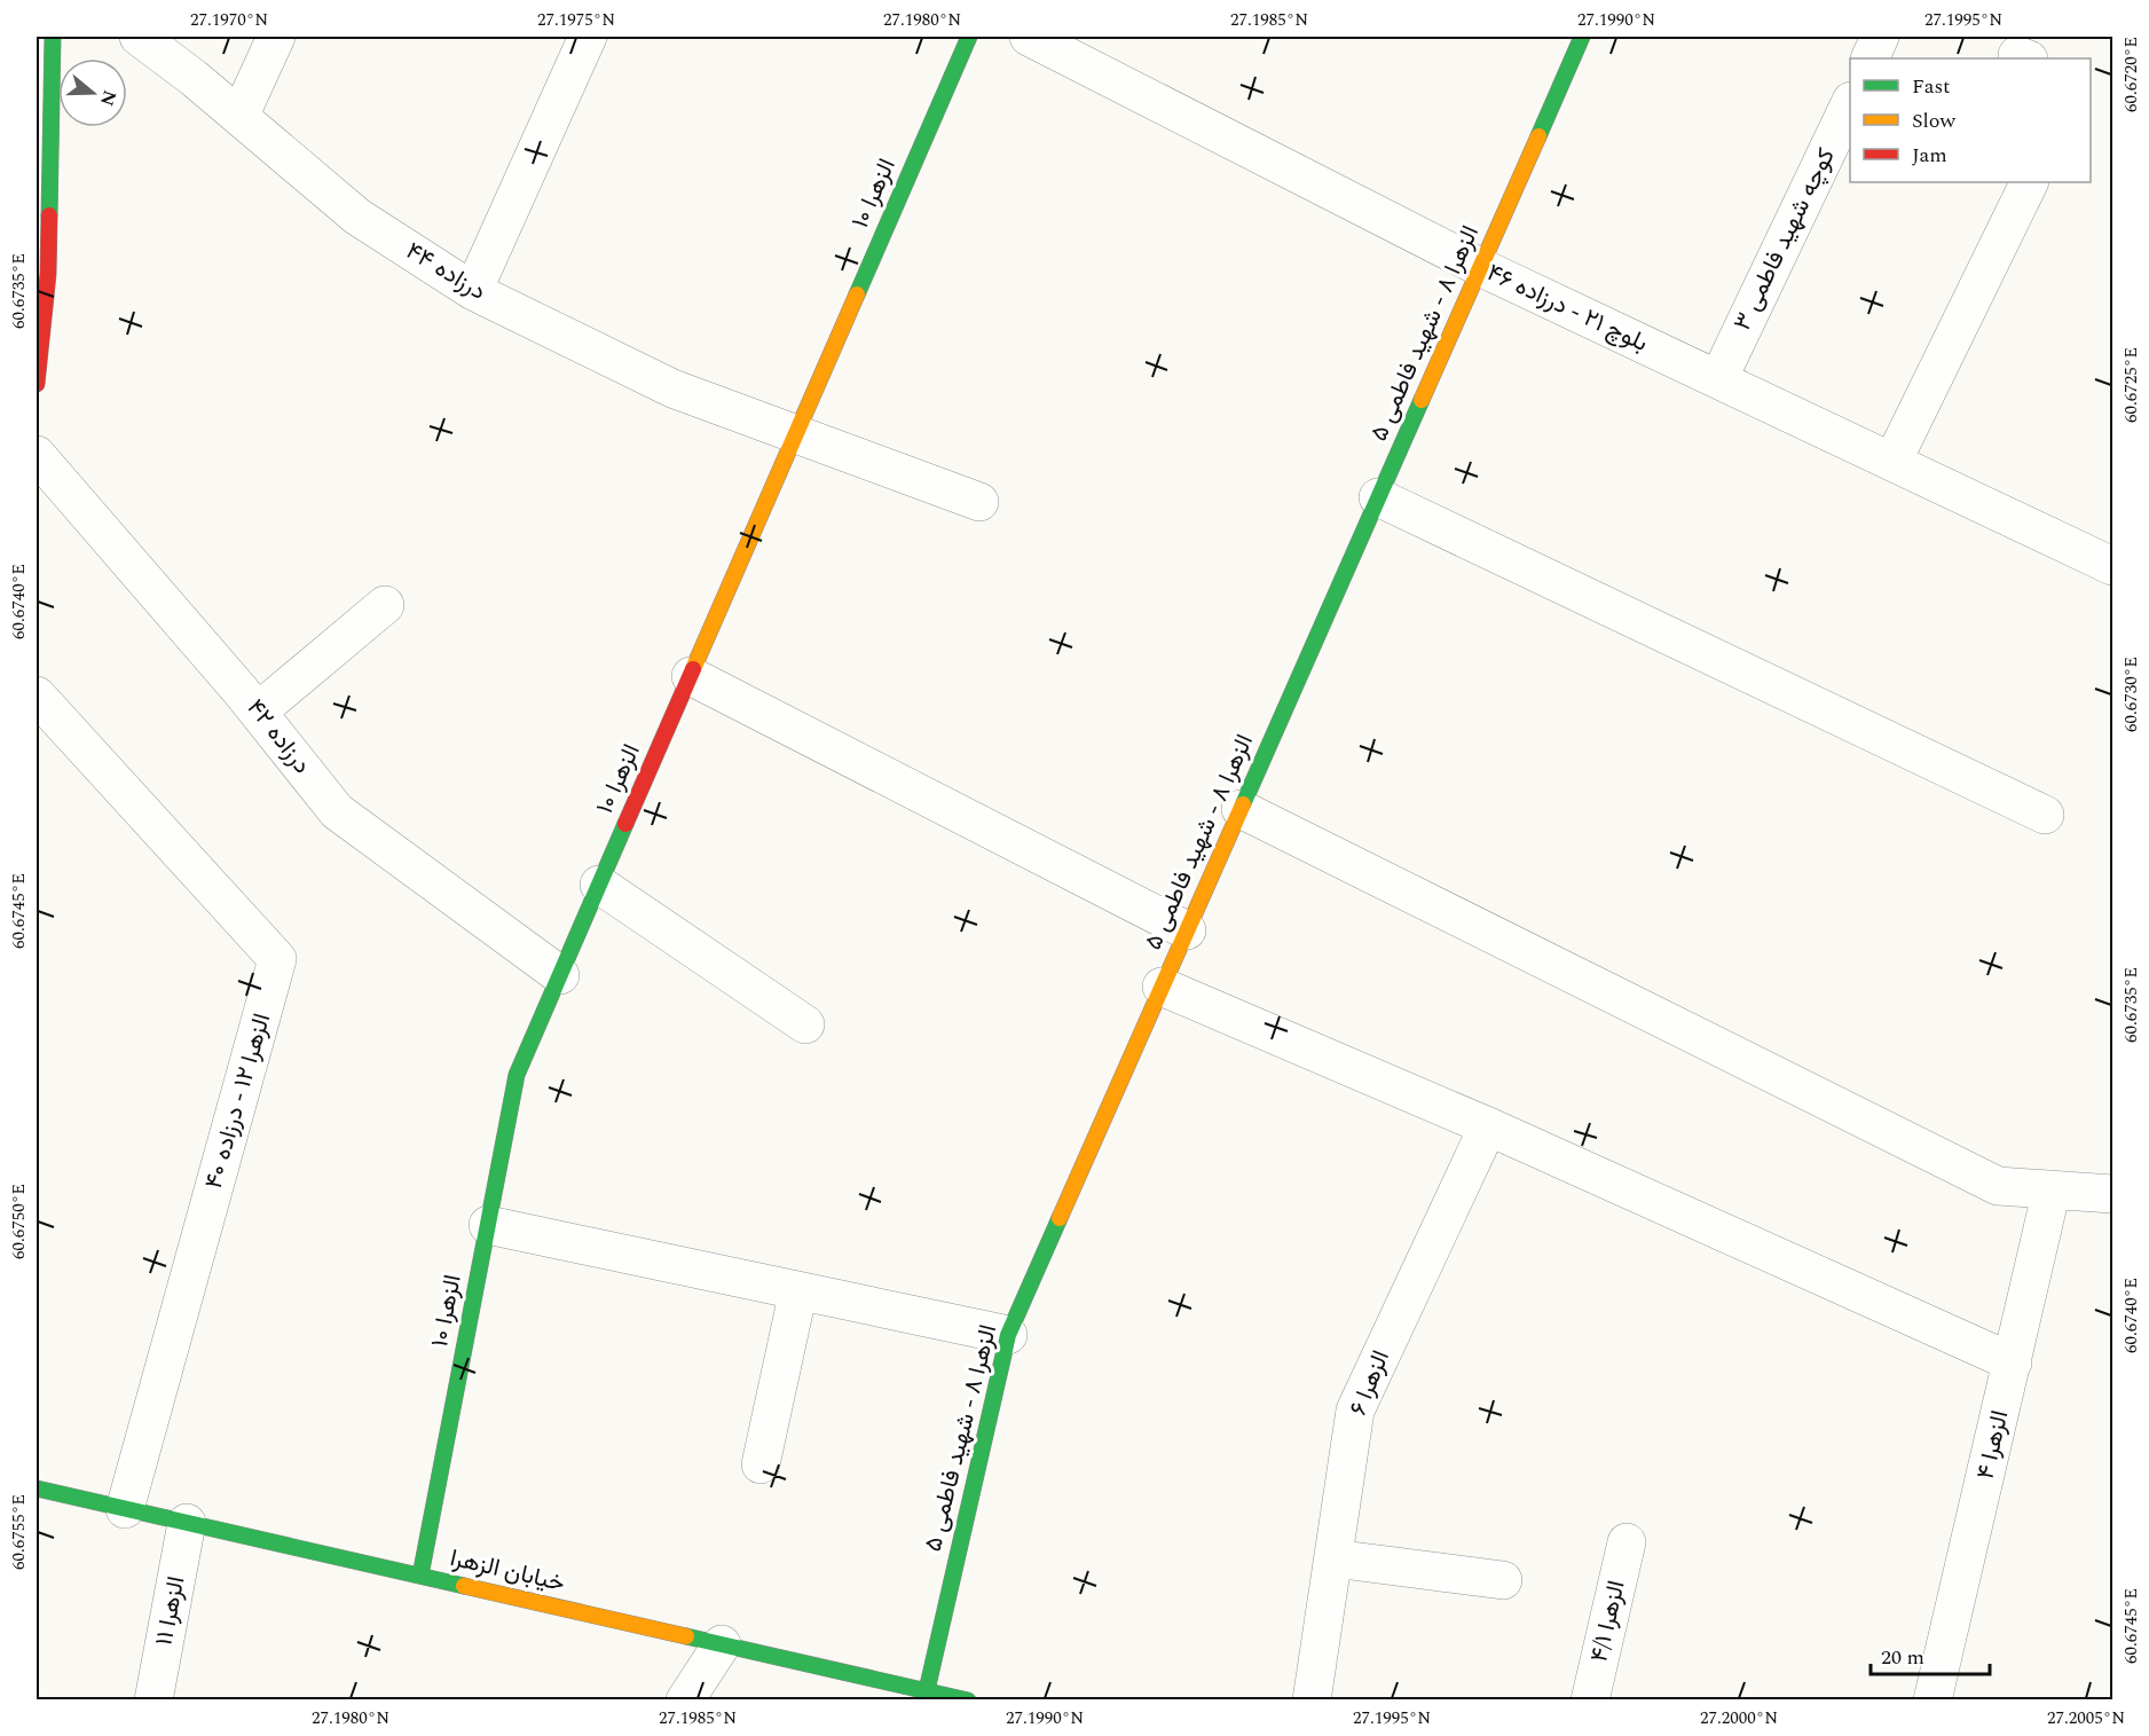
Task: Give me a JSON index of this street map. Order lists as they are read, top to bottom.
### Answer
{
  "streets": {
    "street": [
      "الزهرا ۱۰",
      "کوچه شهید فاطمی ۳",
      "درزاده ۴۴",
      "بلوچ ۲۱ - درزاده ۴۶",
      "الزهرا ۸ - شهید فاطمی ۵",
      "درزاده ۴۲",
      "الزهرا ۱۲ - درزاده ۴۰",
      "الزهرا ۶",
      "الزهرا ۴",
      "خیابان الزهرا",
      "الزهرا ۱۱",
      "الزهرا ۴/۱"
    ]
  },
  "crossings": [
    ["الزهرا ۱۰", "درزاده ۴۴"],
    ["الزهرا ۱۰", "درزاده ۴۲"],
    ["الزهرا ۱۰", "خیابان الزهرا"],
    ["کوچه شهید فاطمی ۳", "بلوچ ۲۱ - درزاده ۴۶"],
    ["بلوچ ۲۱ - درزاده ۴۶", "الزهرا ۸ - شهید فاطمی ۵"],
    ["الزهرا ۸ - شهید فاطمی ۵", "خیابان الزهرا"],
    ["الزهرا ۱۲ - درزاده ۴۰", "خیابان الزهرا"],
    ["خیابان الزهرا", "الزهرا ۱۱"]
  ],
  "legend": ["Fast", "Slow", "Jam"],
  "scale_bar": "20 m",
  "north": "right",
  "coordinates": [
    "27.1970°N",
    "27.1975°N",
    "27.1980°N",
    "27.1985°N",
    "27.1990°N",
    "27.1995°N",
    "60.6720°E",
    "60.6735°E",
    "60.6725°E",
    "60.6740°E",
    "60.6730°E",
    "60.6745°E",
    "60.6750°E",
    "60.6755°E",
    "27.2000°N",
    "27.2005°N"
  ]
}
